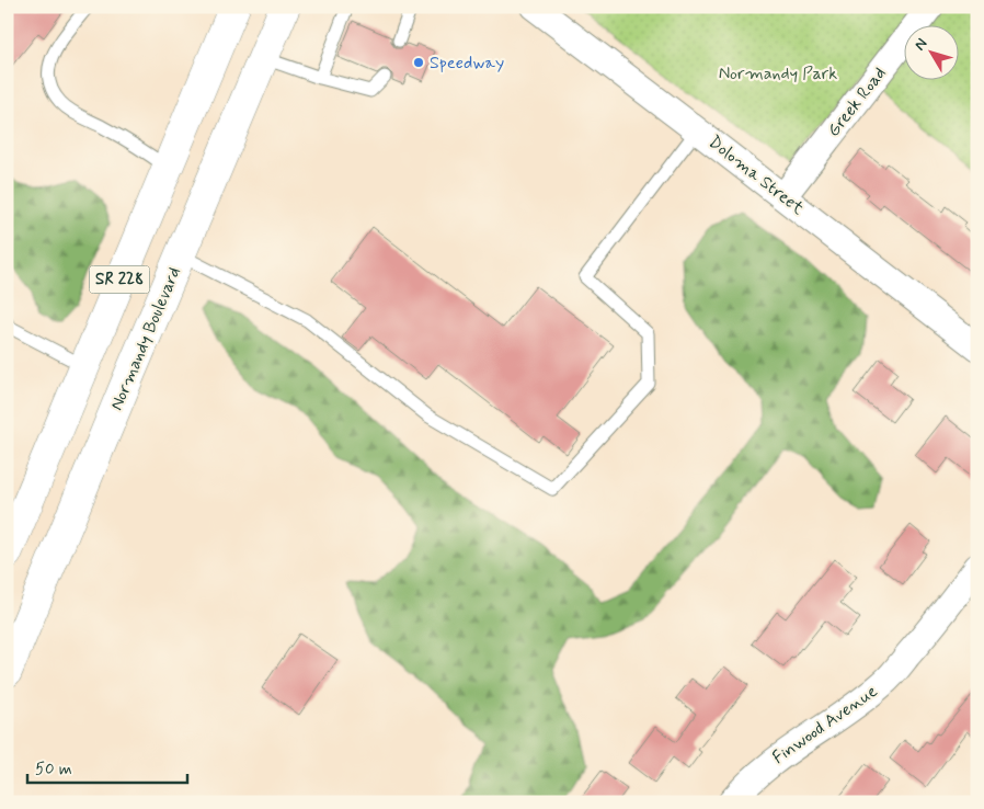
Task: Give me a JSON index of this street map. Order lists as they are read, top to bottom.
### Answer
{
  "streets": {
    "main road": ["SR 228", "Normandy Boulevard"],
    "street": ["Greek Road", "Doloma Street", "Finwood Avenue"]
  },
  "crossings": [
    ["Greek Road", "Doloma Street"]
  ],
  "parks": ["Normandy Park"],
  "places": ["Speedway"],
  "scale_bar": "50 m",
  "north": "top left"
}
